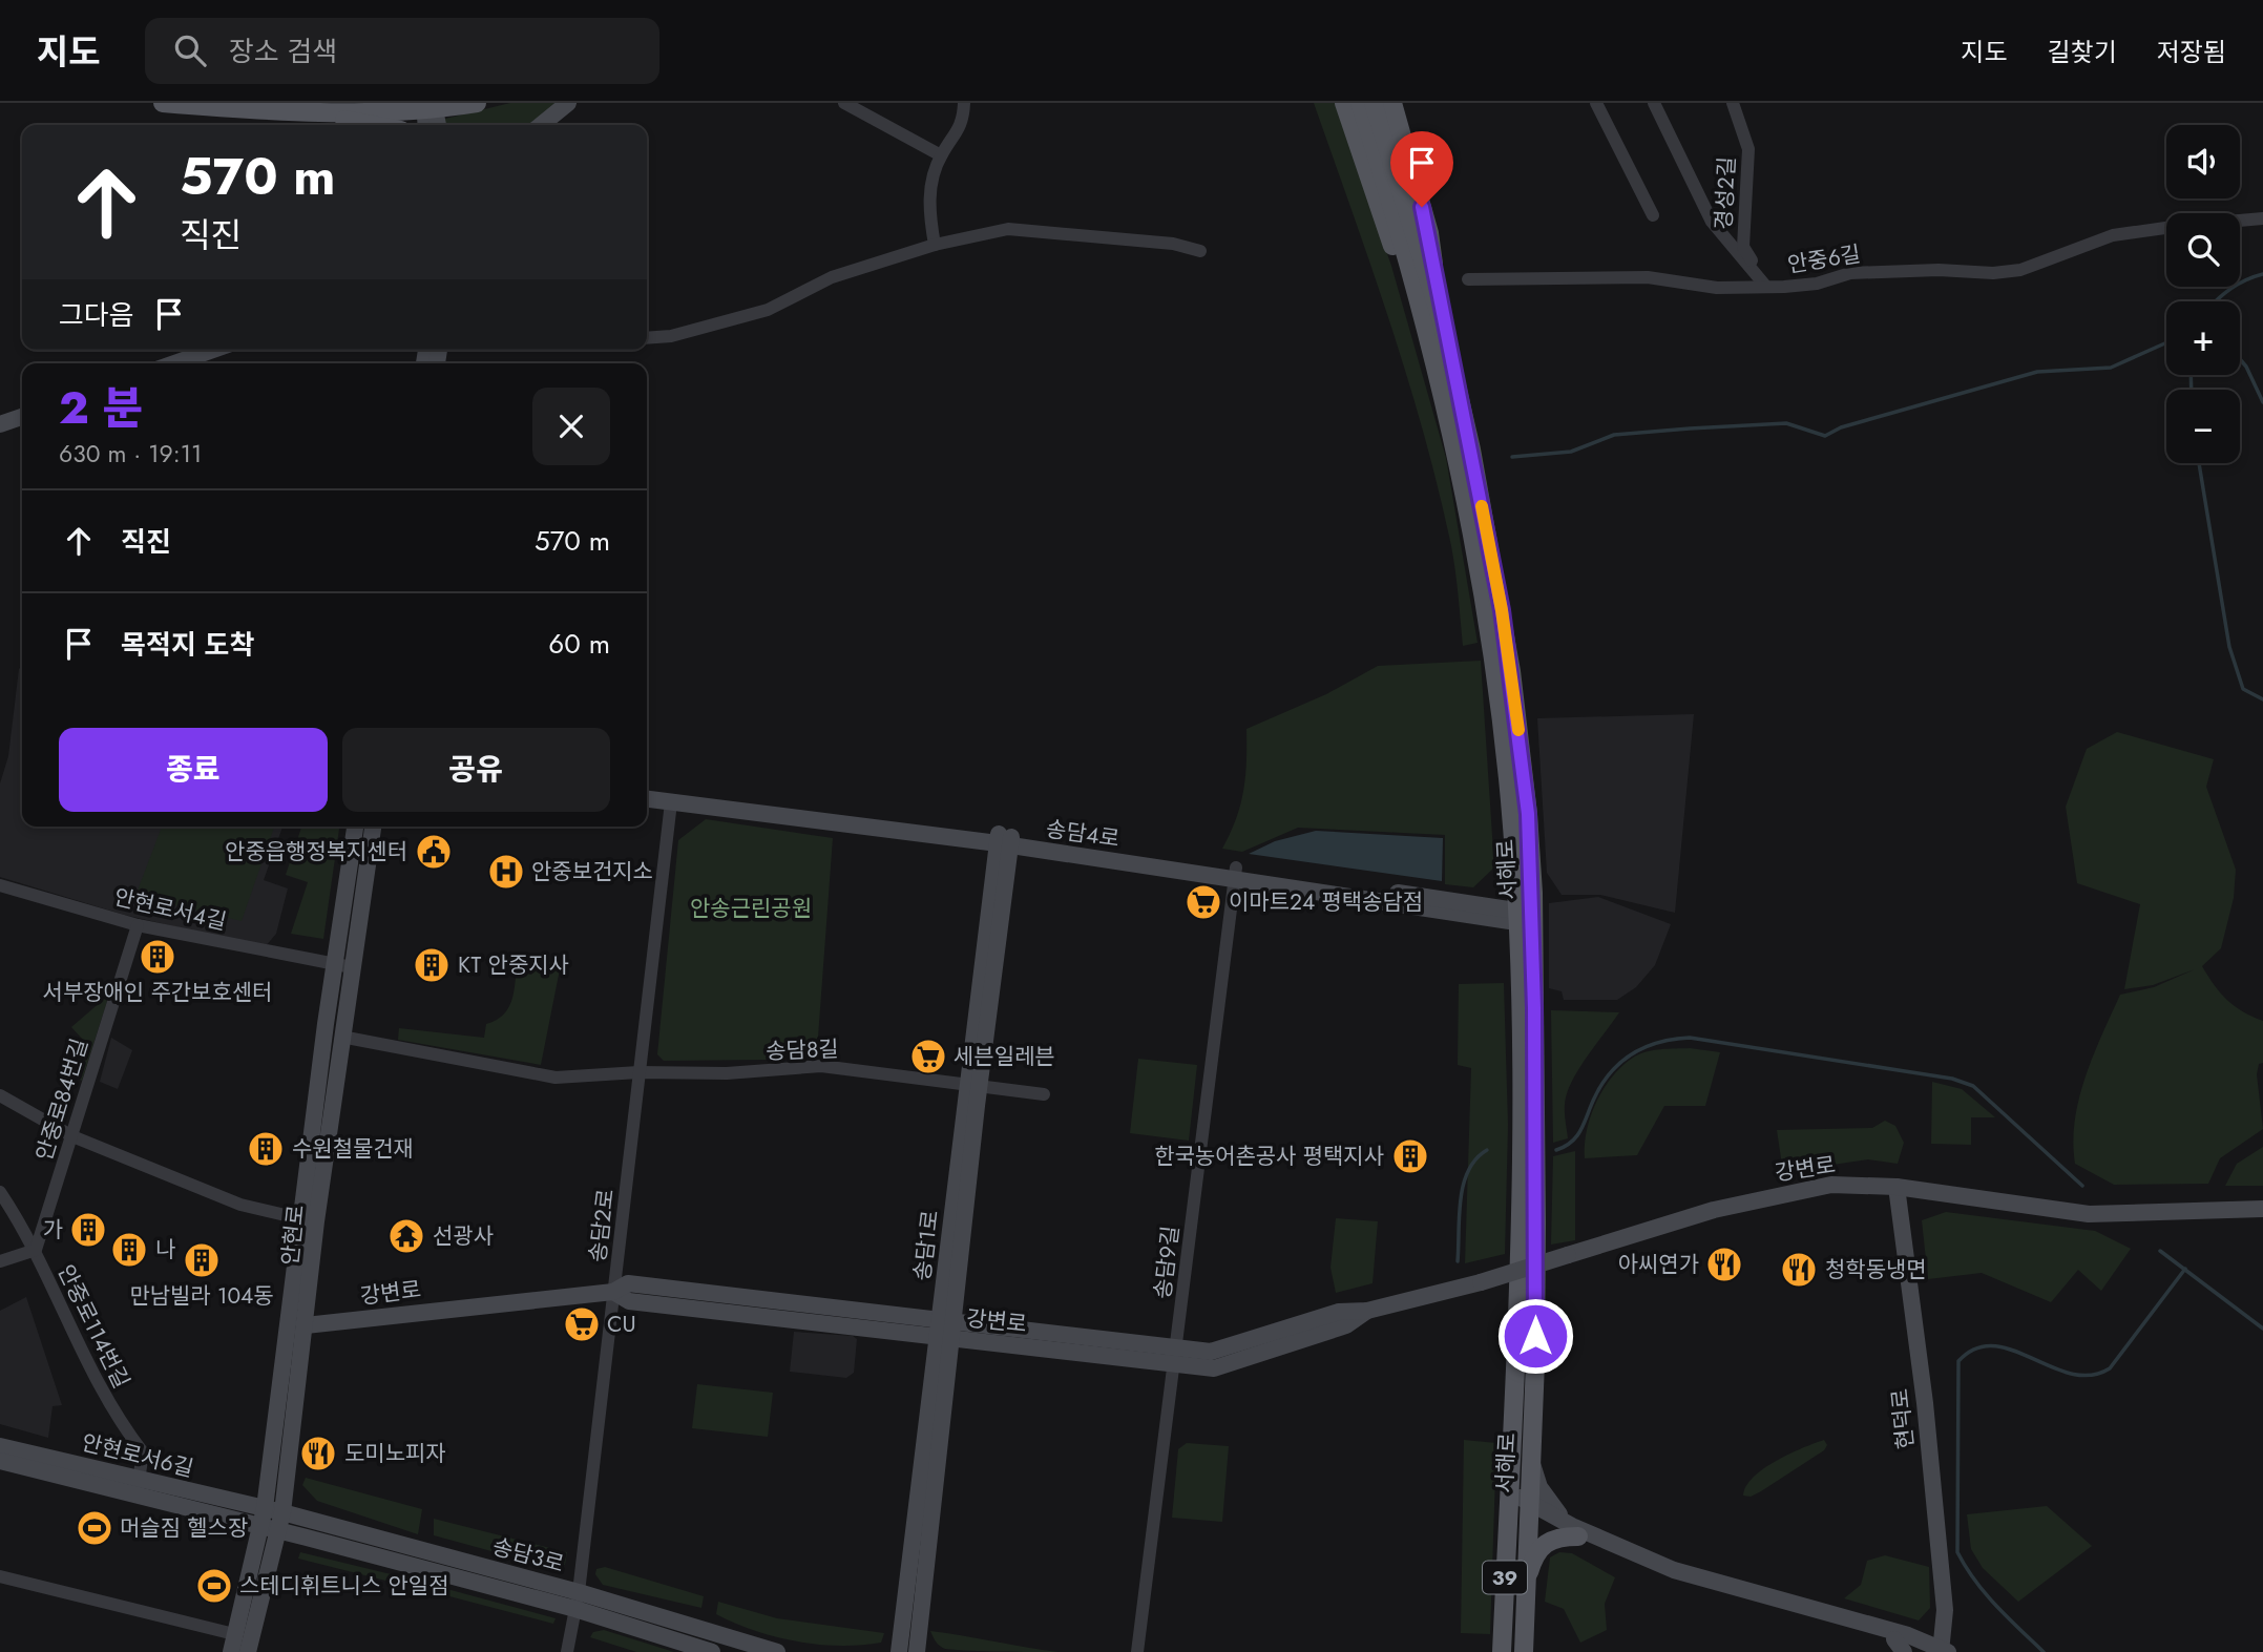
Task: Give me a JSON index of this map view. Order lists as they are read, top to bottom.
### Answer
{
  "streets": {
    "main road": [
      "송담4로",
      "서해로",
      "강변로",
      "안현로",
      "송담1로",
      "현덕로",
      "안현로서6길",
      "송담3로",
      "39"
    ],
    "street": [
      "경성2길",
      "안중6길",
      "안현로서4길",
      "송담8길",
      "안중로84번길",
      "송담2로",
      "송담9길",
      "안중로114번길"
    ]
  },
  "crossings": [
    ["경성2길", "안중6길"],
    ["송담4로", "서해로"],
    ["송담4로", "송담2로"],
    ["송담4로", "송담1로"],
    ["송담4로", "송담9길"],
    ["안현로서4길", "안중로84번길"],
    ["안현로서4길", "안현로"],
    ["송담8길", "송담2로"],
    ["송담8길", "안현로"],
    ["송담8길", "송담1로"],
    ["안중로84번길", "안중로114번길"],
    ["강변로", "송담2로"],
    ["강변로", "안현로"],
    ["강변로", "송담1로"],
    ["강변로", "송담9길"],
    ["강변로", "현덕로"],
    ["송담2로", "송담3로"],
    ["안현로", "안현로서6길"],
    ["안현로", "송담3로"],
    ["안중로114번길", "안현로서6길"],
    ["안중로114번길", "송담3로"],
    ["안현로서6길", "송담3로"]
  ],
  "parks": ["안송근린공원"],
  "places": {
    "public building": ["안중읍행정복지센터"],
    "hospital": ["안중보건지소"],
    "supermarket": ["이마트24 평택송담점", "세븐일레븐", "CU"],
    "building": [
      "서부장애인 주간보호센터",
      "KT 안중지사",
      "수원철물건재",
      "한국농어촌공사 평택지사",
      "가",
      "나",
      "만남빌라 104동"
    ],
    "temple": ["선광사"],
    "restaurant": ["아씨연가", "청학동냉면", "도미노피자"],
    "sports": ["머슬짐 헬스장", "스테디휘트니스 안일점"]
  },
  "page": {
    "header": "지도",
    "search": "장소 검색",
    "nav": ["지도", "길찾기", "저장됨"],
    "map_buttons": ["+", "−"],
    "turn": ["570 m", "직진"],
    "then": "그다음",
    "heading": ["2 분", "630 m · 19:11"],
    "list": [
      {
        "name": "직진",
        "value": "570 m"
      },
      {
        "name": "목적지 도착",
        "value": "60 m"
      }
    ],
    "buttons": ["종료", "공유"]
  }
}
